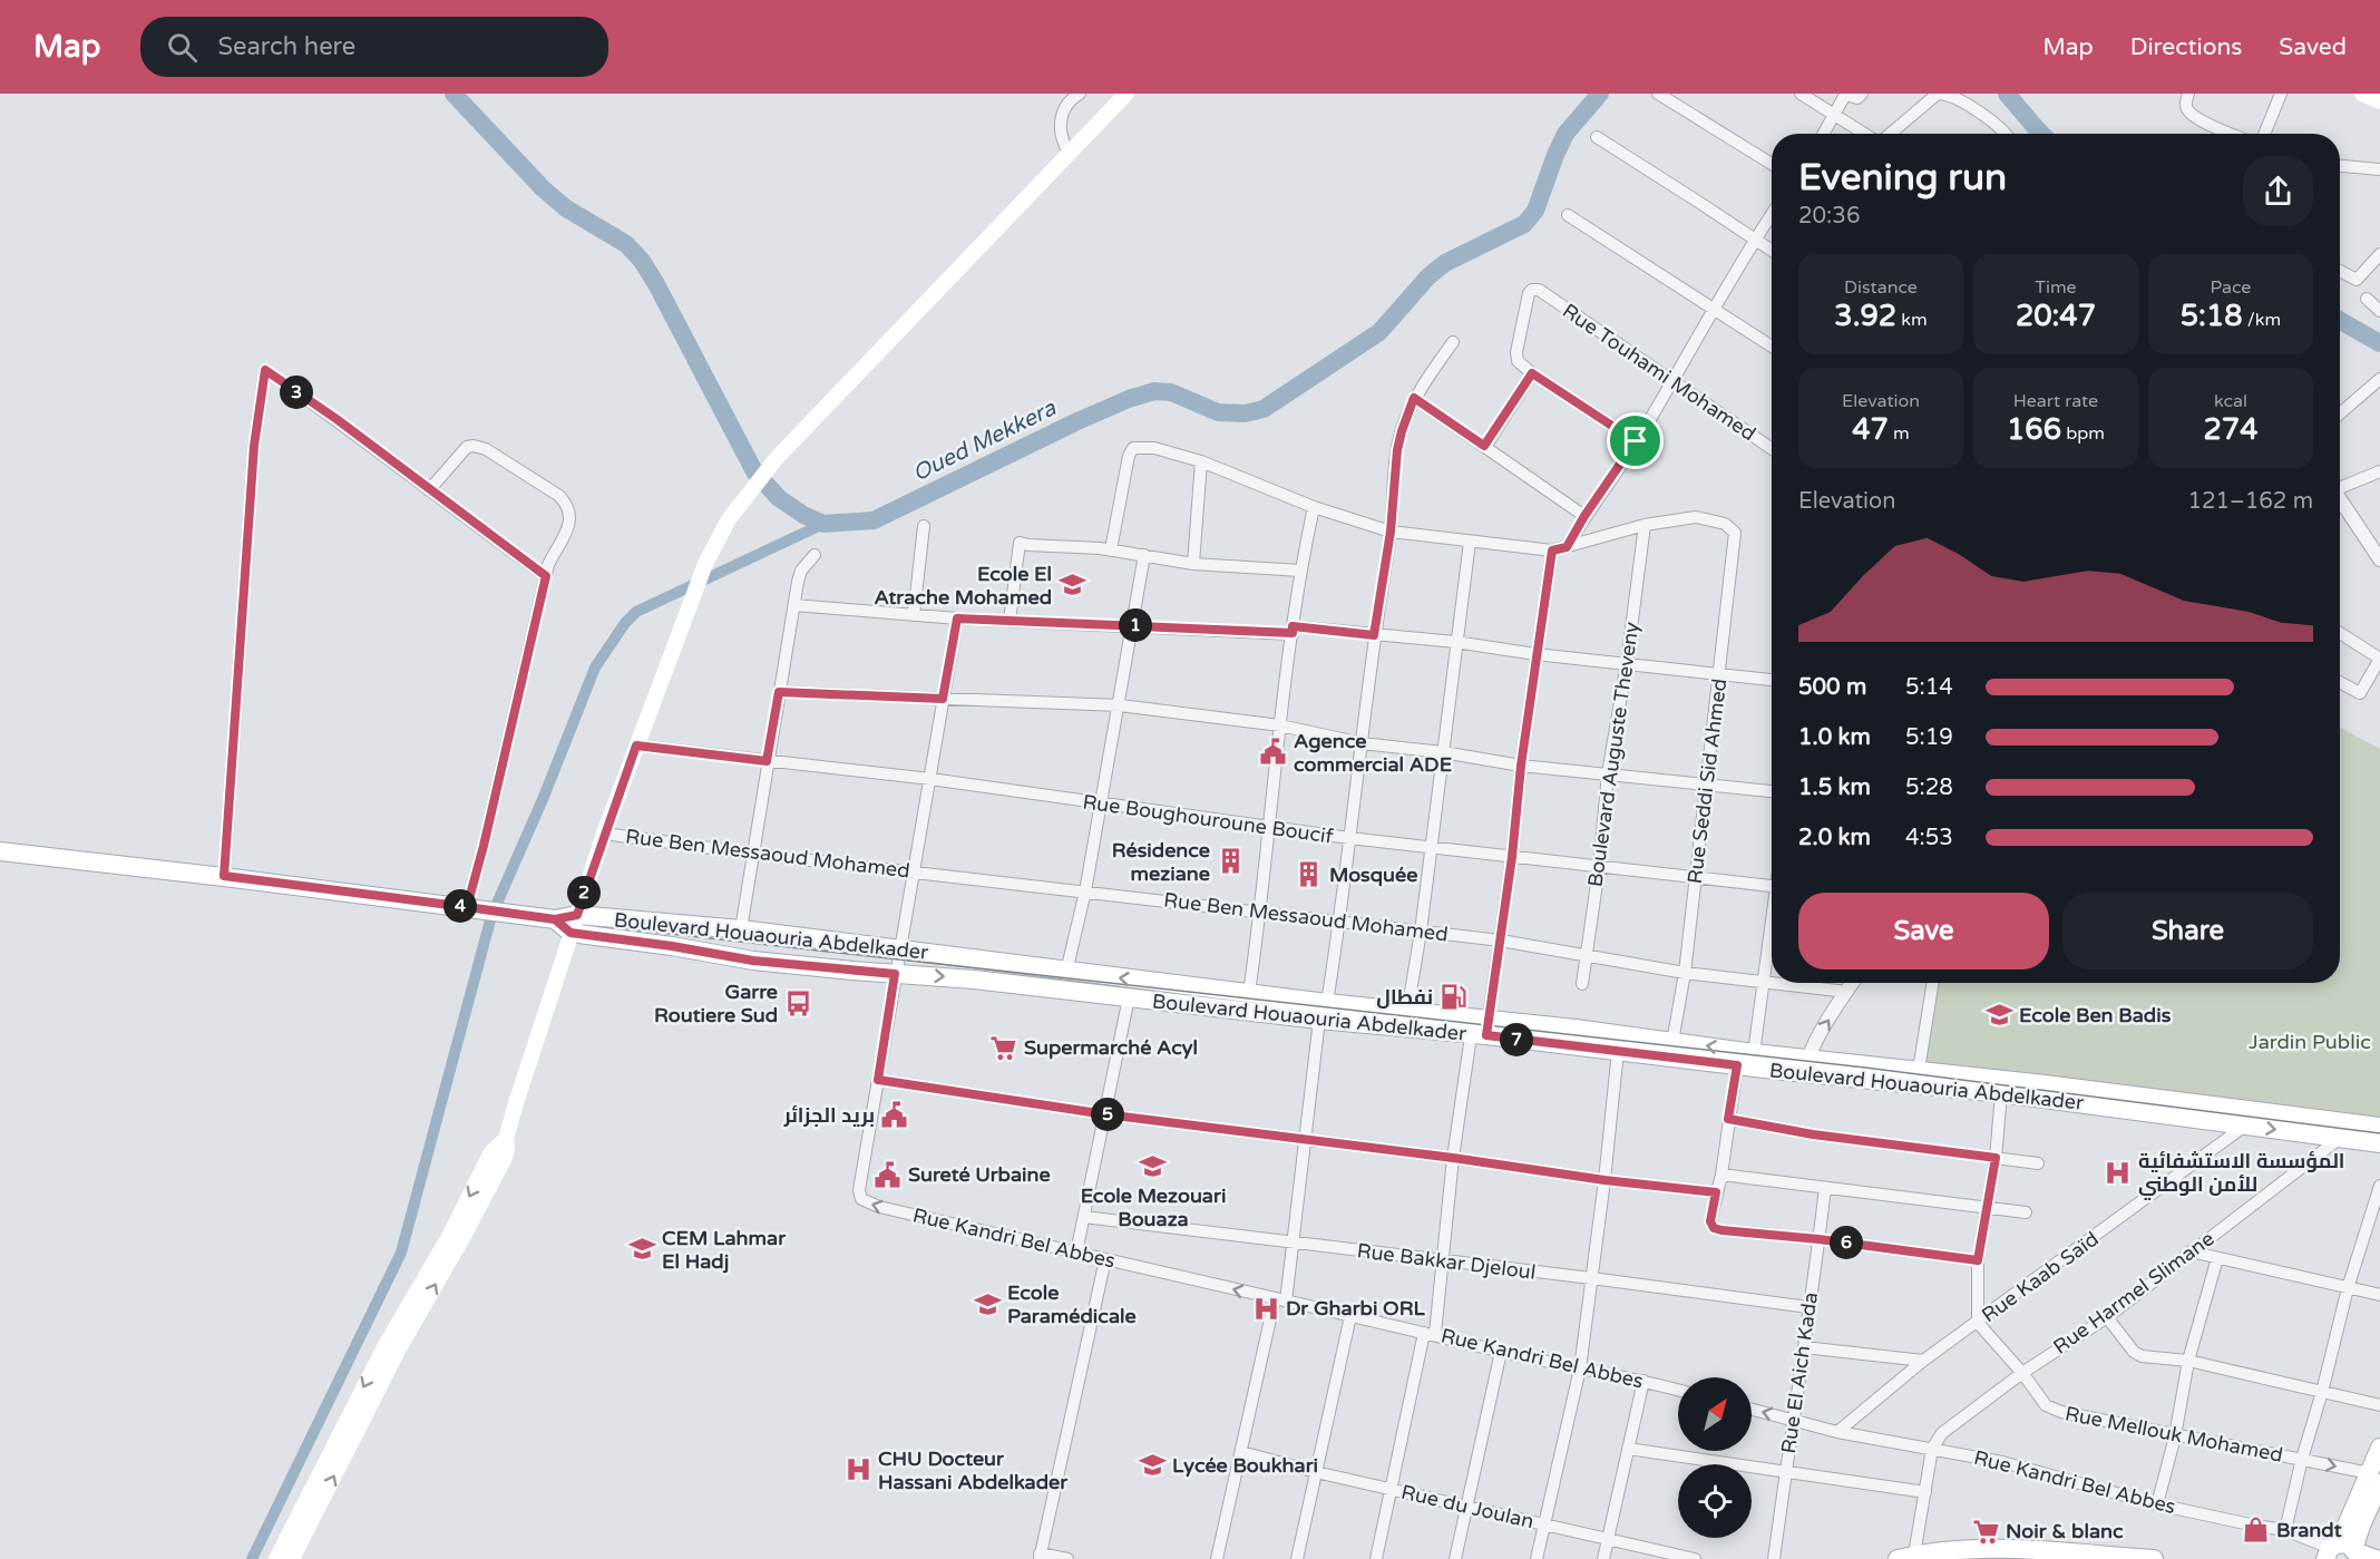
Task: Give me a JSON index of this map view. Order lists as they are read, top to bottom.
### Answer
{
  "streets": {
    "main road": ["Boulevard Houaouria Abdelkader"],
    "street": [
      "Rue Touhami Mohamed",
      "Boulevard Auguste Theveny",
      "Rue Seddi Sid Ahmed",
      "Rue Boughouroune Boucif",
      "Rue Ben Messaoud Mohamed",
      "Rue Kandri Bel Abbes",
      "Rue Bakkar Djeloul",
      "Rue Kaab Saïd",
      "Rue Harmel Slimane",
      "Rue El Aich Kada",
      "Rue Mellouk Mohamed",
      "Rue du Joulan"
    ]
  },
  "crossings": [
    ["Boulevard Auguste Theveny", "Rue Seddi Sid Ahmed"],
    ["Boulevard Auguste Theveny", "Rue Boughouroune Boucif"],
    ["Boulevard Auguste Theveny", "Rue Ben Messaoud Mohamed"],
    ["Rue Seddi Sid Ahmed", "Rue Boughouroune Boucif"],
    ["Rue Seddi Sid Ahmed", "Rue Ben Messaoud Mohamed"],
    ["Rue Seddi Sid Ahmed", "Boulevard Houaouria Abdelkader"],
    ["Rue Boughouroune Boucif", "Rue Kandri Bel Abbes"],
    ["Rue Ben Messaoud Mohamed", "Rue Kandri Bel Abbes"],
    ["Boulevard Houaouria Abdelkader", "Rue Kandri Bel Abbes"],
    ["Boulevard Houaouria Abdelkader", "Rue Kaab Saïd"],
    ["Boulevard Houaouria Abdelkader", "Rue Harmel Slimane"],
    ["Rue Kandri Bel Abbes", "Rue Kaab Saïd"],
    ["Rue Kandri Bel Abbes", "Rue Harmel Slimane"],
    ["Rue Kandri Bel Abbes", "Rue El Aich Kada"],
    ["Rue Bakkar Djeloul", "Rue El Aich Kada"],
    ["Rue Kaab Saïd", "Rue Mellouk Mohamed"],
    ["Rue Harmel Slimane", "Rue Mellouk Mohamed"]
  ],
  "water": ["Oued Mekkera"],
  "parks": ["Jardin Public"],
  "places": {
    "school or university": [
      "Ecole El Atrache Mohamed",
      "Ecole Ben Badis",
      "Ecole Mezouari Bouaza",
      "CEM Lahmar El Hadj",
      "Ecole Paramédicale",
      "Lycée Boukhari"
    ],
    "public building": ["Agence commercial ADE", "بريد الجزائر", "Sureté Urbaine"],
    "building": ["Résidence meziane", "Mosquée"],
    "fuel station": ["نفطال"],
    "bus stop": ["Garre Routiere Sud"],
    "supermarket": ["Supermarché Acyl", "Noir & blanc"],
    "hospital": ["المؤسسة الاستشفائية للأمن الوطني", "Dr Gharbi ORL", "CHU Docteur Hassani Abdelkader"],
    "shop": ["Brandt"]
  },
  "north": "top right",
  "page": {
    "header": "Map",
    "search": "Search here",
    "nav": ["Map", "Directions", "Saved"],
    "heading": ["Evening run", "20:36"],
    "stats": [
      ["Distance", "3.92 km"],
      ["Time", "20:47"],
      ["Pace", "5:18 /km"],
      ["Elevation", "47 m"],
      ["Heart rate", "166 bpm"],
      ["kcal", "274"]
    ],
    "pins": [
      "3",
      "1",
      "2",
      "4",
      "7",
      "5",
      "6"
    ],
    "chart": ["Elevation", "121–162 m"],
    "list": [
      {
        "name": "500 m",
        "note": "5:14"
      },
      {
        "name": "1.0 km",
        "note": "5:19"
      },
      {
        "name": "1.5 km",
        "note": "5:28"
      },
      {
        "name": "2.0 km",
        "note": "4:53"
      }
    ],
    "buttons": ["Save", "Share"]
  }
}
